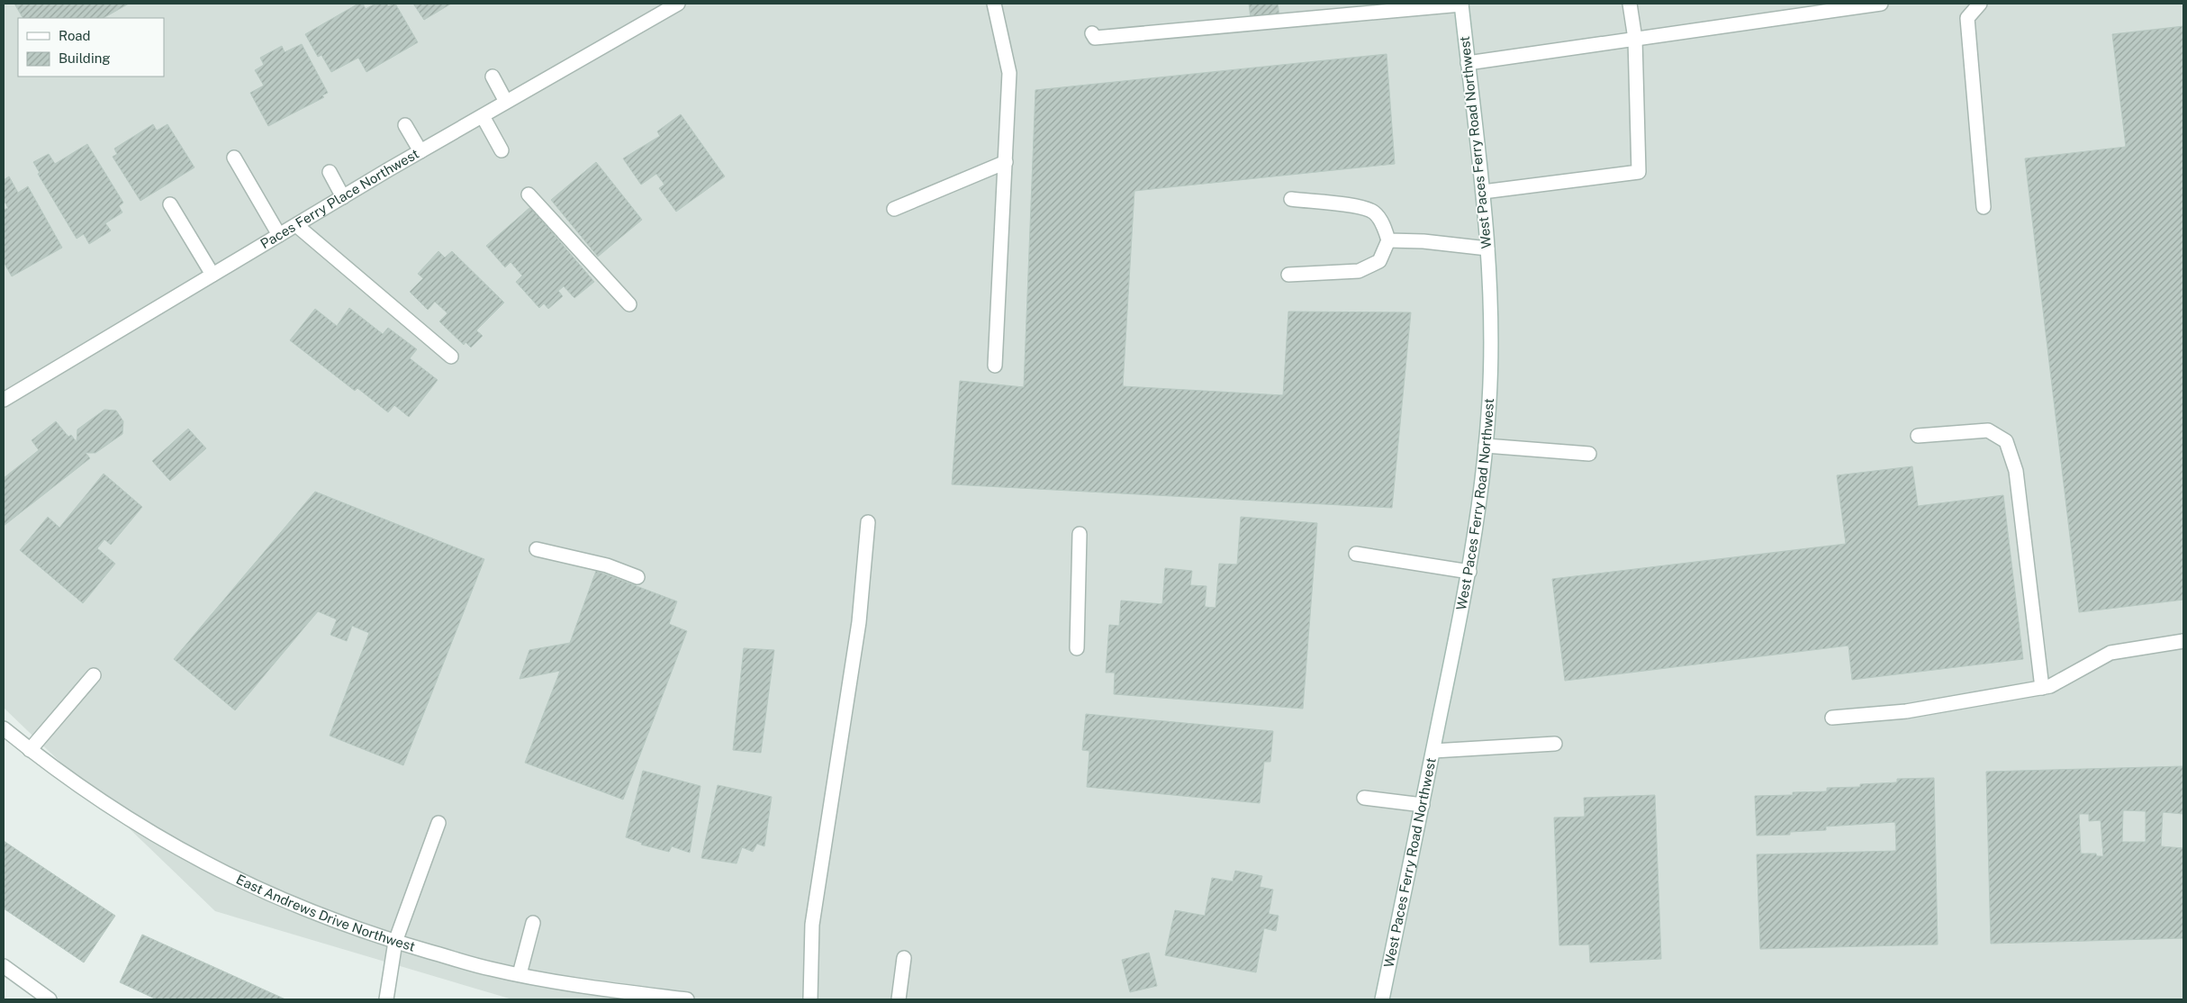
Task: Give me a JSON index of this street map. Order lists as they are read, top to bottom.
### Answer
{
  "streets": {
    "street": ["West Paces Ferry Road Northwest", "Paces Ferry Place Northwest", "East Andrews Drive Northwest"]
  },
  "legend": ["Road", "Building"]
}
